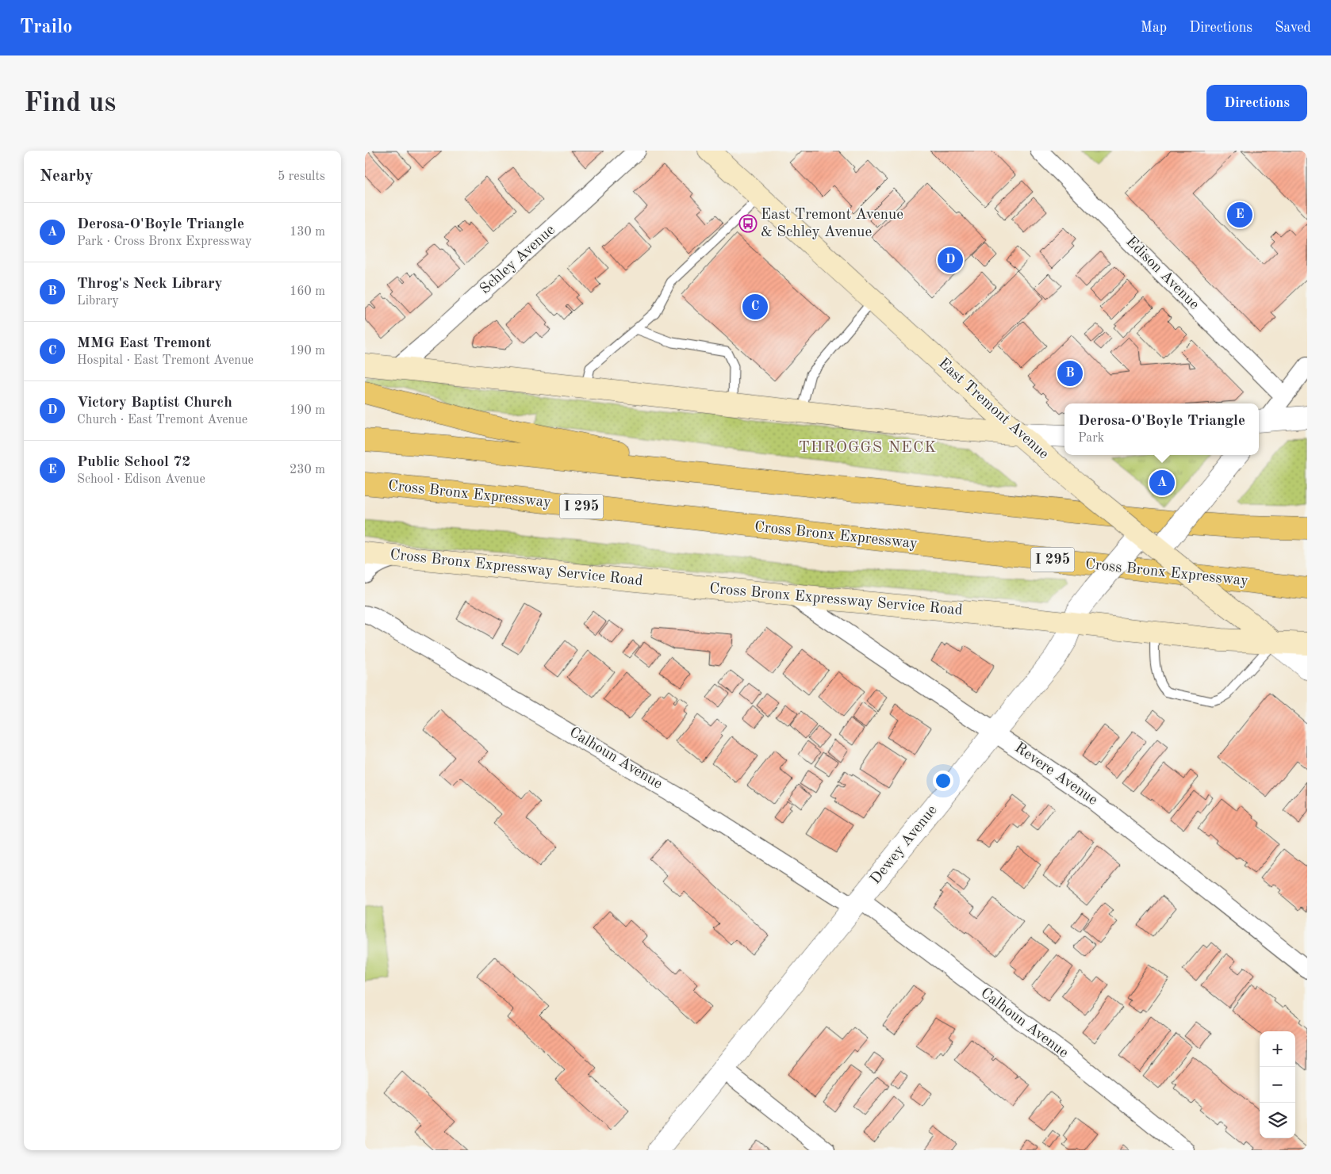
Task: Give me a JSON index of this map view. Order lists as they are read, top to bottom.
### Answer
{
  "streets": {
    "highway": ["Cross Bronx Expressway", "I 295"],
    "main road": ["East Tremont Avenue", "Cross Bronx Expressway Service Road"],
    "street": [
      "Schley Avenue",
      "Edison Avenue",
      "Calhoun Avenue",
      "Revere Avenue",
      "Dewey Avenue"
    ]
  },
  "crossings": [
    ["East Tremont Avenue", "Cross Bronx Expressway Service Road"],
    ["East Tremont Avenue", "Dewey Avenue"],
    ["Cross Bronx Expressway Service Road", "Revere Avenue"],
    ["Cross Bronx Expressway Service Road", "Dewey Avenue"],
    ["Calhoun Avenue", "Dewey Avenue"],
    ["Revere Avenue", "Dewey Avenue"]
  ],
  "districts": ["THROGGS NECK"],
  "places": {
    "bus stop": ["East Tremont Avenue & Schley Avenue"]
  },
  "page": {
    "header": "Trailo",
    "nav": ["Map", "Directions", "Saved"],
    "buttons": "Directions",
    "title": "Find us",
    "heading": ["Nearby", "5 results"],
    "pins": [
      "E",
      "D",
      "C",
      "B",
      "A"
    ],
    "list": [
      {
        "mark": "A",
        "name": "Derosa-O'Boyle Triangle",
        "note": "Park · Cross Bronx Expressway",
        "value": "130 m"
      },
      {
        "mark": "B",
        "name": "Throg's Neck Library",
        "note": "Library",
        "value": "160 m"
      },
      {
        "mark": "C",
        "name": "MMG East Tremont",
        "note": "Hospital · East Tremont Avenue",
        "value": "190 m"
      },
      {
        "mark": "D",
        "name": "Victory Baptist Church",
        "note": "Church · East Tremont Avenue",
        "value": "190 m"
      },
      {
        "mark": "E",
        "name": "Public School 72",
        "note": "School · Edison Avenue",
        "value": "230 m"
      }
    ],
    "popup": ["Derosa-O'Boyle Triangle", "Park"],
    "map_buttons": ["+", "−"]
  }
}
